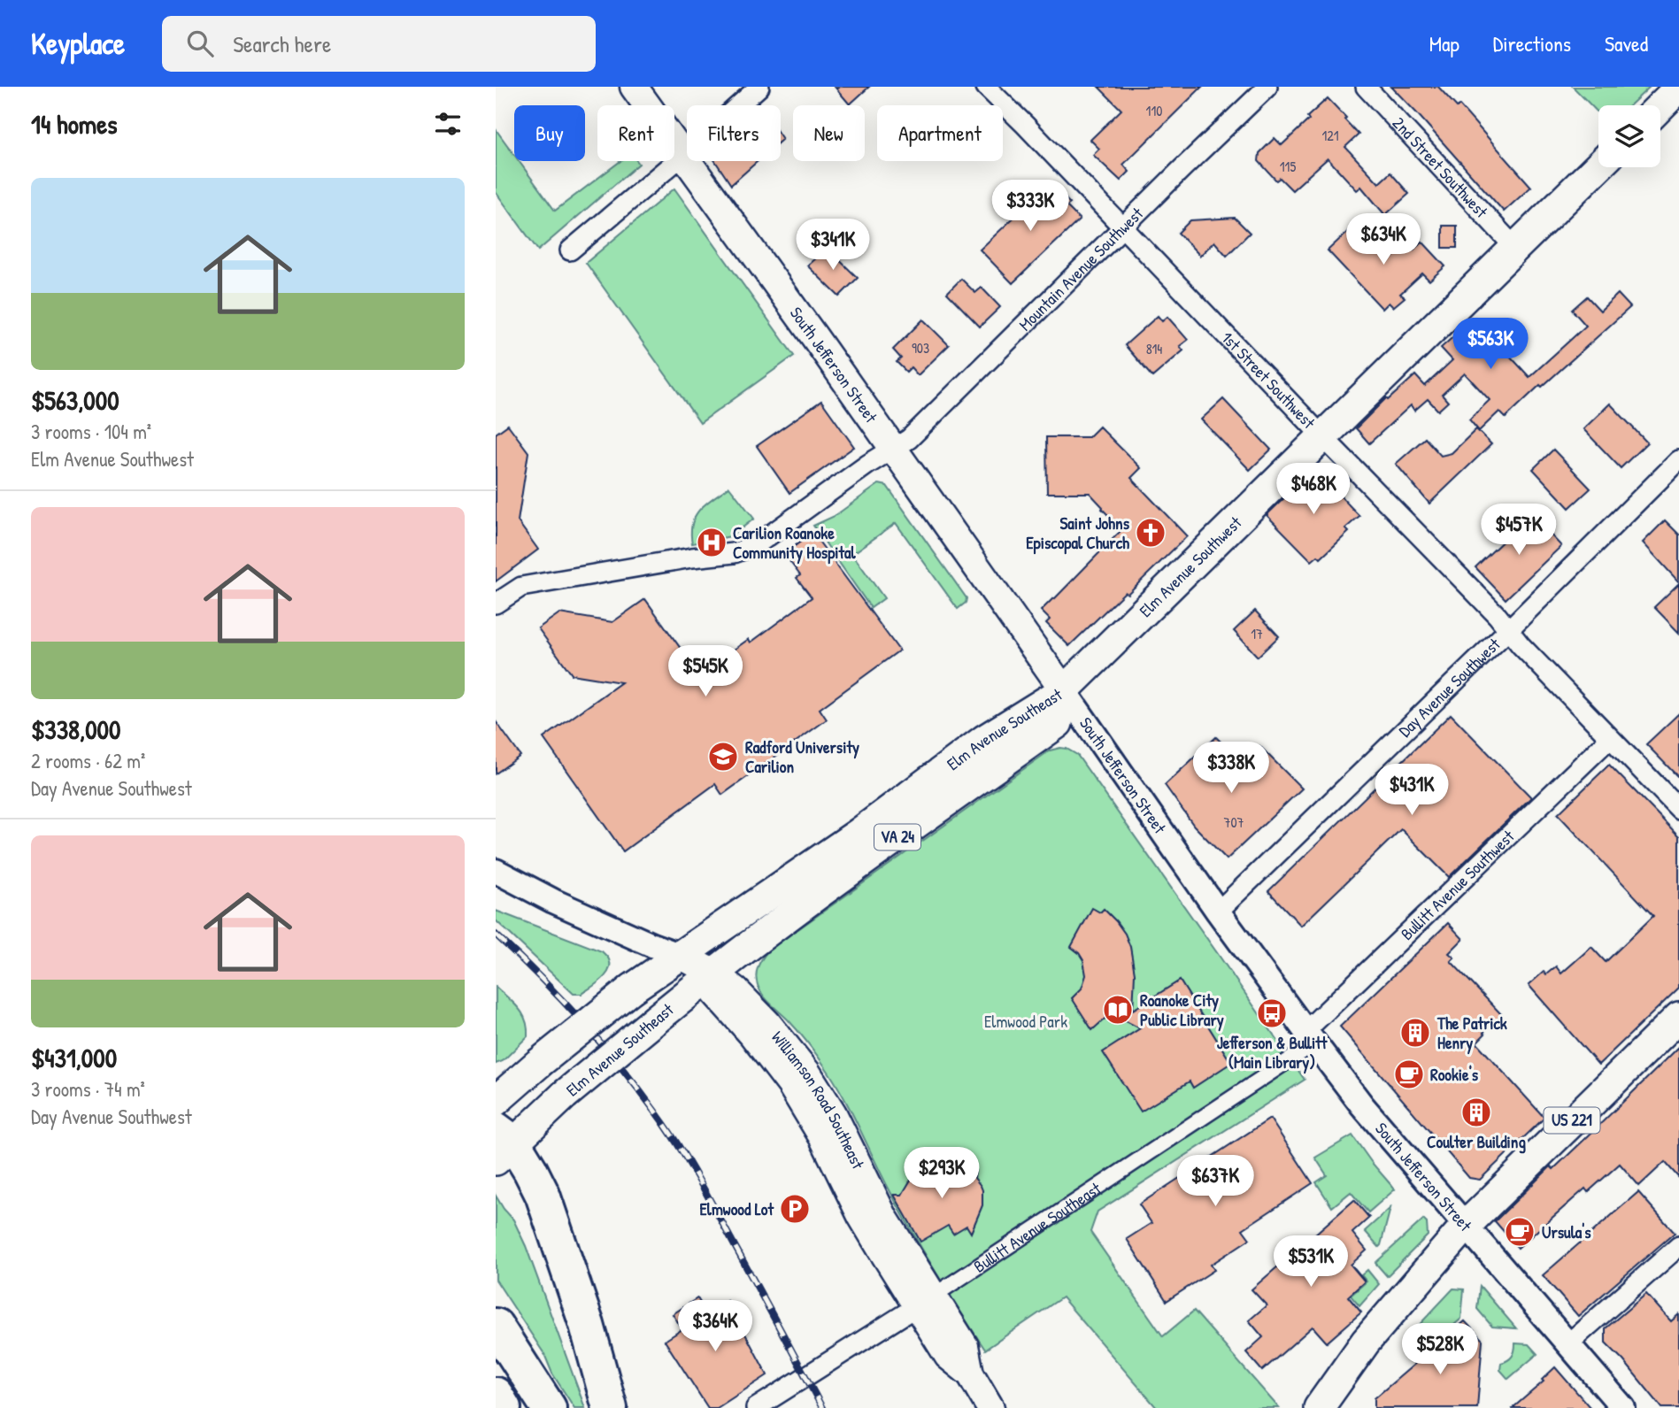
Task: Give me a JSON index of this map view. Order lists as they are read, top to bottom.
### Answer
{
  "streets": {
    "main road": [
      "South Jefferson Street",
      "Elm Avenue Southwest",
      "Elm Avenue Southeast",
      "VA 24",
      "Williamson Road Southeast",
      "US 221"
    ],
    "street": [
      "2nd Street Southwest",
      "Mountain Avenue Southwest",
      "1st Street Southwest",
      "Day Avenue Southwest",
      "Bullitt Avenue Southwest",
      "Bullitt Avenue Southeast"
    ]
  },
  "crossings": [
    ["2nd Street Southwest", "Elm Avenue Southwest"],
    ["Mountain Avenue Southwest", "South Jefferson Street"],
    ["Mountain Avenue Southwest", "1st Street Southwest"],
    ["South Jefferson Street", "Elm Avenue Southwest"],
    ["South Jefferson Street", "Day Avenue Southwest"],
    ["South Jefferson Street", "Elm Avenue Southeast"],
    ["South Jefferson Street", "Bullitt Avenue Southwest"],
    ["South Jefferson Street", "US 221"],
    ["South Jefferson Street", "Bullitt Avenue Southeast"],
    ["1st Street Southwest", "Elm Avenue Southwest"],
    ["1st Street Southwest", "Day Avenue Southwest"],
    ["1st Street Southwest", "Bullitt Avenue Southwest"],
    ["Elm Avenue Southwest", "Elm Avenue Southeast"],
    ["Elm Avenue Southeast", "Williamson Road Southeast"],
    ["Bullitt Avenue Southwest", "Bullitt Avenue Southeast"],
    ["Williamson Road Southeast", "Bullitt Avenue Southeast"]
  ],
  "parks": ["Elmwood Park"],
  "places": {
    "church": ["Saint Johns Episcopal Church"],
    "hospital": ["Carilion Roanoke Community Hospital"],
    "school or university": ["Radford University Carilion"],
    "library": ["Roanoke City Public Library"],
    "bus stop": ["Jefferson & Bullitt (Main Library)"],
    "building": ["The Patrick Henry", "Coulter Building"],
    "cafe": ["Rookie's", "Ursula's"],
    "parking": ["Elmwood Lot"]
  },
  "house_numbers": [
    "110",
    "121",
    "115",
    "903",
    "814",
    "17",
    "707"
  ],
  "page": {
    "header": "Keyplace",
    "search": "Search here",
    "nav": ["Map", "Directions", "Saved"],
    "heading": "14 homes",
    "chip": [
      "Buy",
      "Rent",
      "Filters",
      "New",
      "Apartment"
    ],
    "list": [
      {
        "name": "$563,000",
        "note": "3 rooms · 104 m² · Elm Avenue Southwest"
      },
      {
        "name": "$338,000",
        "note": "2 rooms · 62 m² · Day Avenue Southwest"
      },
      {
        "name": "$431,000",
        "note": "3 rooms · 74 m² · Day Avenue Southwest"
      }
    ],
    "price": [
      "$333K",
      "$634K",
      "$341K",
      "$563K",
      "$468K",
      "$457K",
      "$545K",
      "$338K",
      "$431K",
      "$293K",
      "$637K",
      "$531K",
      "$364K",
      "$528K"
    ]
  }
}
